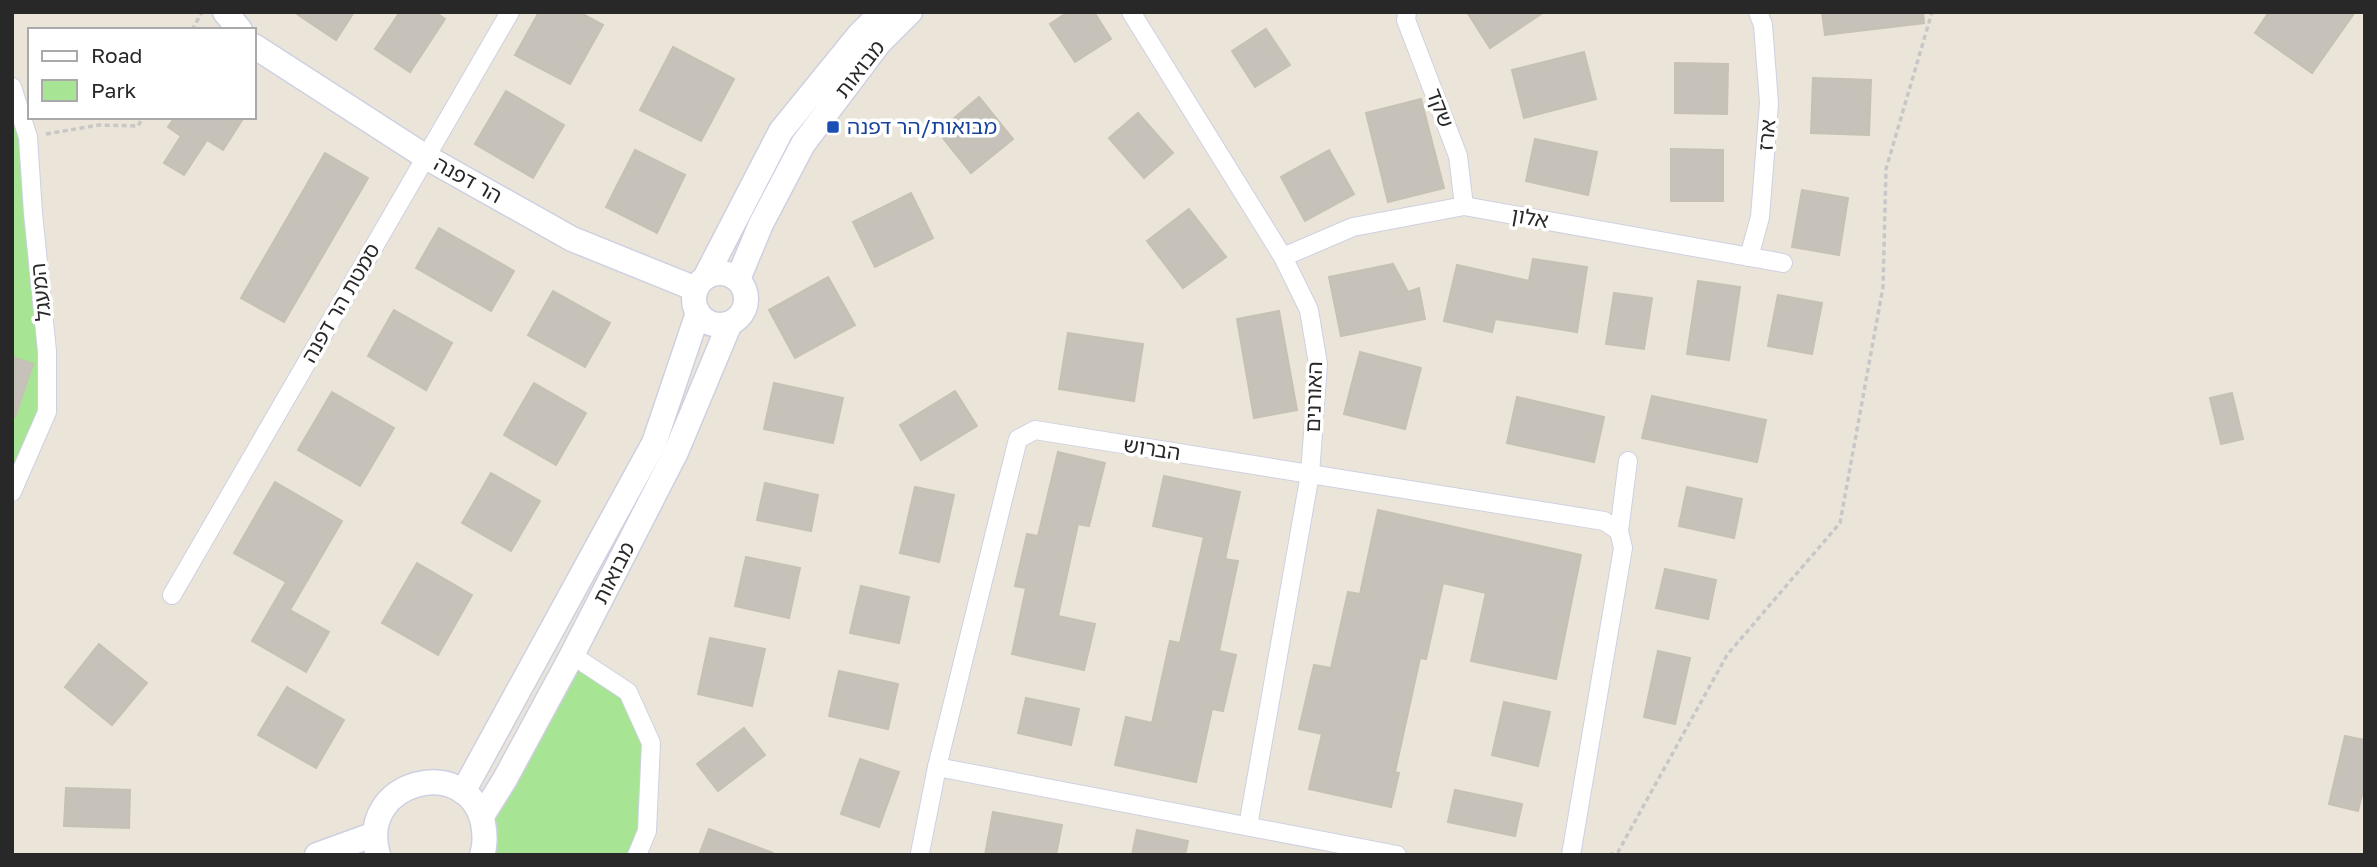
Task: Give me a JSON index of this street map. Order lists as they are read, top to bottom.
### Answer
{
  "streets": {
    "street": [
      "מבואות",
      "שקד",
      "ארז",
      "הר דפנה",
      "אלון",
      "המעגל",
      "סמטת הר דפנה",
      "האורנים",
      "הברוש"
    ]
  },
  "crossings": [
    ["מבואות", "הר דפנה"],
    ["שקד", "אלון"],
    ["ארז", "אלון"],
    ["הר דפנה", "סמטת הר דפנה"],
    ["אלון", "האורנים"],
    ["האורנים", "הברוש"]
  ],
  "places": {
    "transit": ["מבואות/הר דפנה"]
  },
  "legend": ["Road", "Park"]
}
